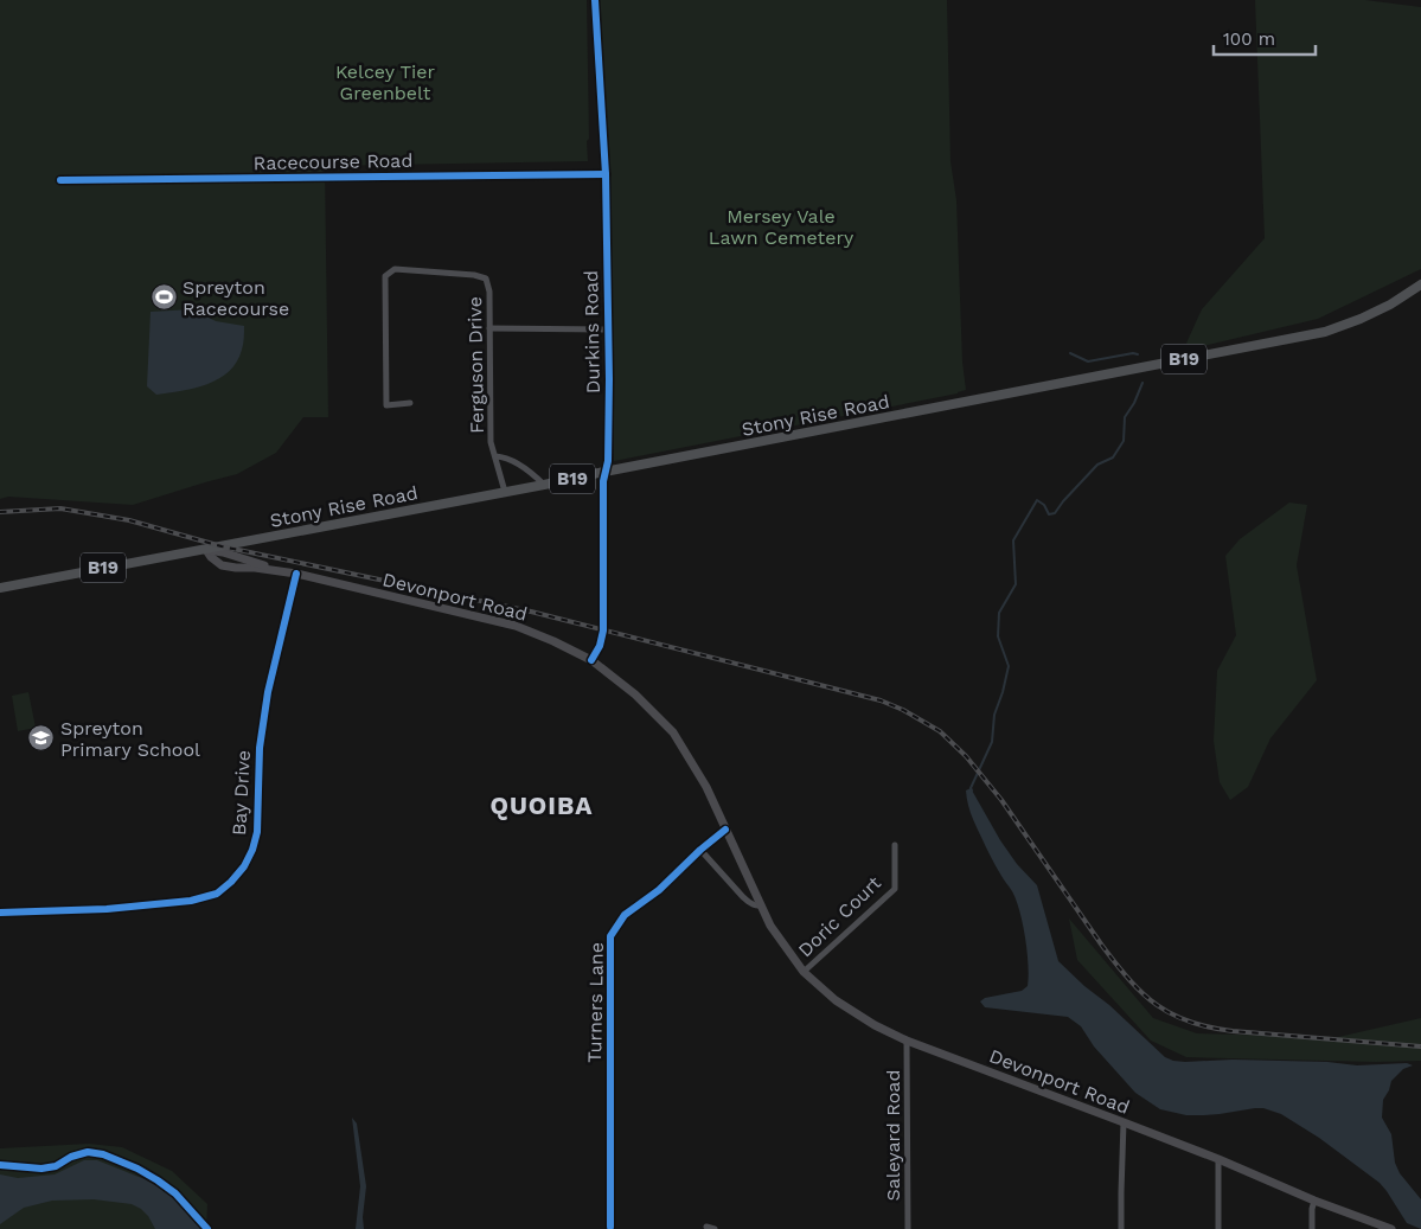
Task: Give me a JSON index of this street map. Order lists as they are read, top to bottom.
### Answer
{
  "streets": {
    "main road": ["B19", "Stony Rise Road", "Devonport Road"],
    "street": [
      "Racecourse Road",
      "Durkins Road",
      "Ferguson Drive",
      "Bay Drive",
      "Doric Court",
      "Turners Lane",
      "Saleyard Road"
    ]
  },
  "crossings": [
    ["Racecourse Road", "Durkins Road"],
    ["Durkins Road", "Stony Rise Road"],
    ["Durkins Road", "Devonport Road"],
    ["B19", "Stony Rise Road"],
    ["B19", "Devonport Road"],
    ["Ferguson Drive", "Stony Rise Road"],
    ["Stony Rise Road", "Devonport Road"],
    ["Devonport Road", "Bay Drive"],
    ["Devonport Road", "Doric Court"],
    ["Devonport Road", "Turners Lane"],
    ["Devonport Road", "Saleyard Road"]
  ],
  "districts": ["QUOIBA"],
  "parks": ["Kelcey Tier Greenbelt", "Mersey Vale Lawn Cemetery"],
  "places": {
    "sports": ["Spreyton Racecourse"],
    "school or university": ["Spreyton Primary School"]
  },
  "scale_bar": "100 m"
}
